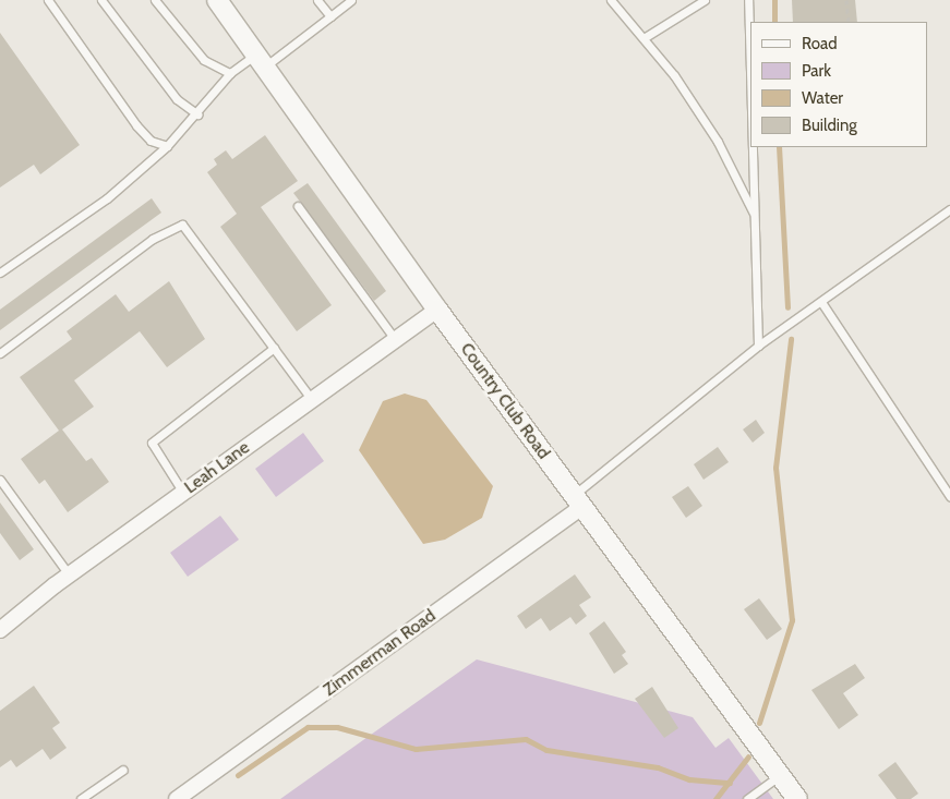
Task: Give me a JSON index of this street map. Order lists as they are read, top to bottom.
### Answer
{
  "streets": {
    "street": ["Country Club Road", "Leah Lane", "Zimmerman Road"]
  },
  "crossings": [
    ["Country Club Road", "Leah Lane"],
    ["Country Club Road", "Zimmerman Road"]
  ],
  "legend": [
    "Road",
    "Park",
    "Water",
    "Building"
  ]
}
